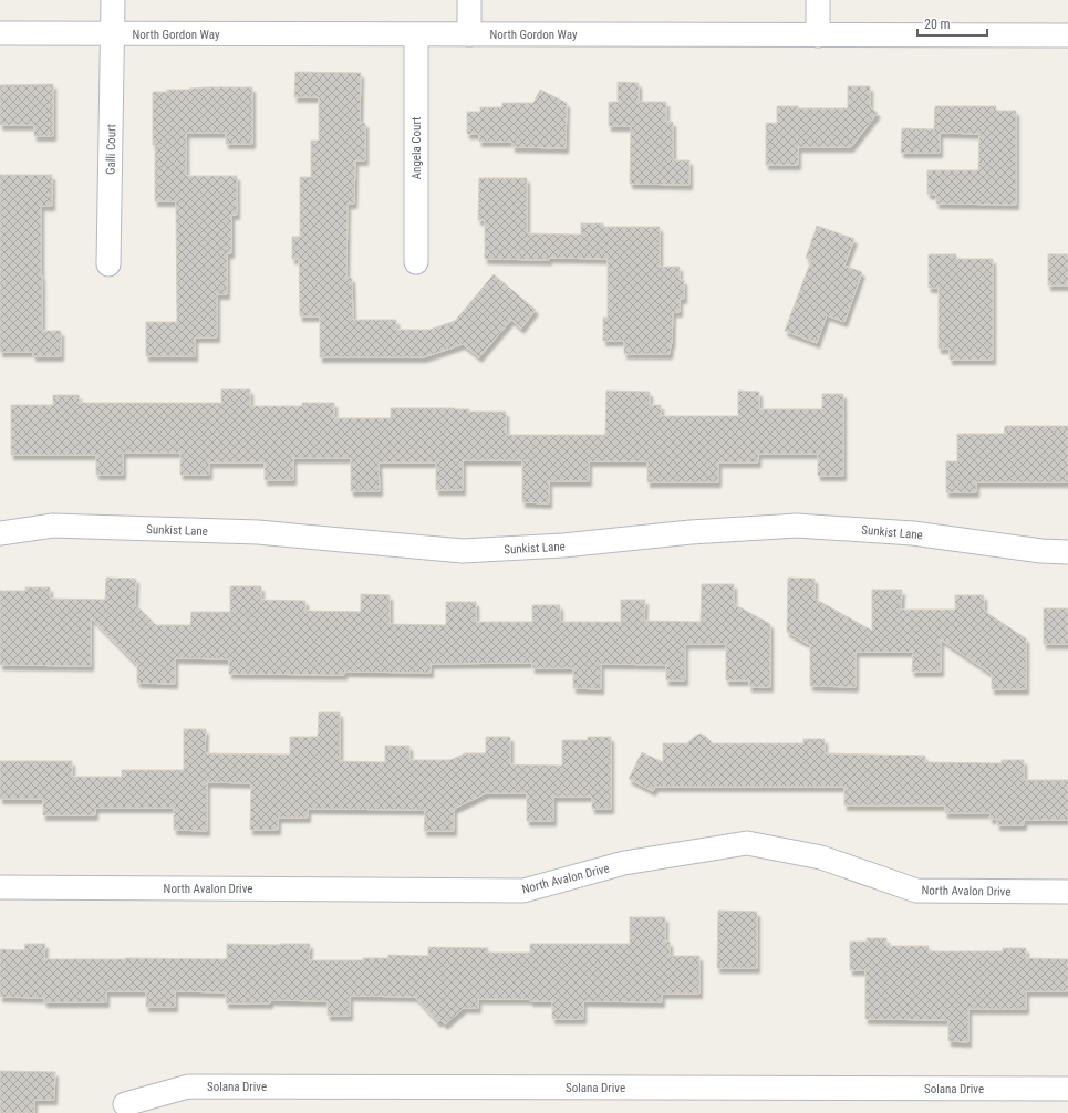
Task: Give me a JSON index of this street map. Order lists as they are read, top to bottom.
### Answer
{
  "streets": {
    "street": [
      "North Gordon Way",
      "Angela Court",
      "Galli Court",
      "Sunkist Lane",
      "North Avalon Drive",
      "Solana Drive"
    ]
  },
  "crossings": [
    ["North Gordon Way", "Angela Court"],
    ["North Gordon Way", "Galli Court"]
  ],
  "scale_bar": "20 m"
}
